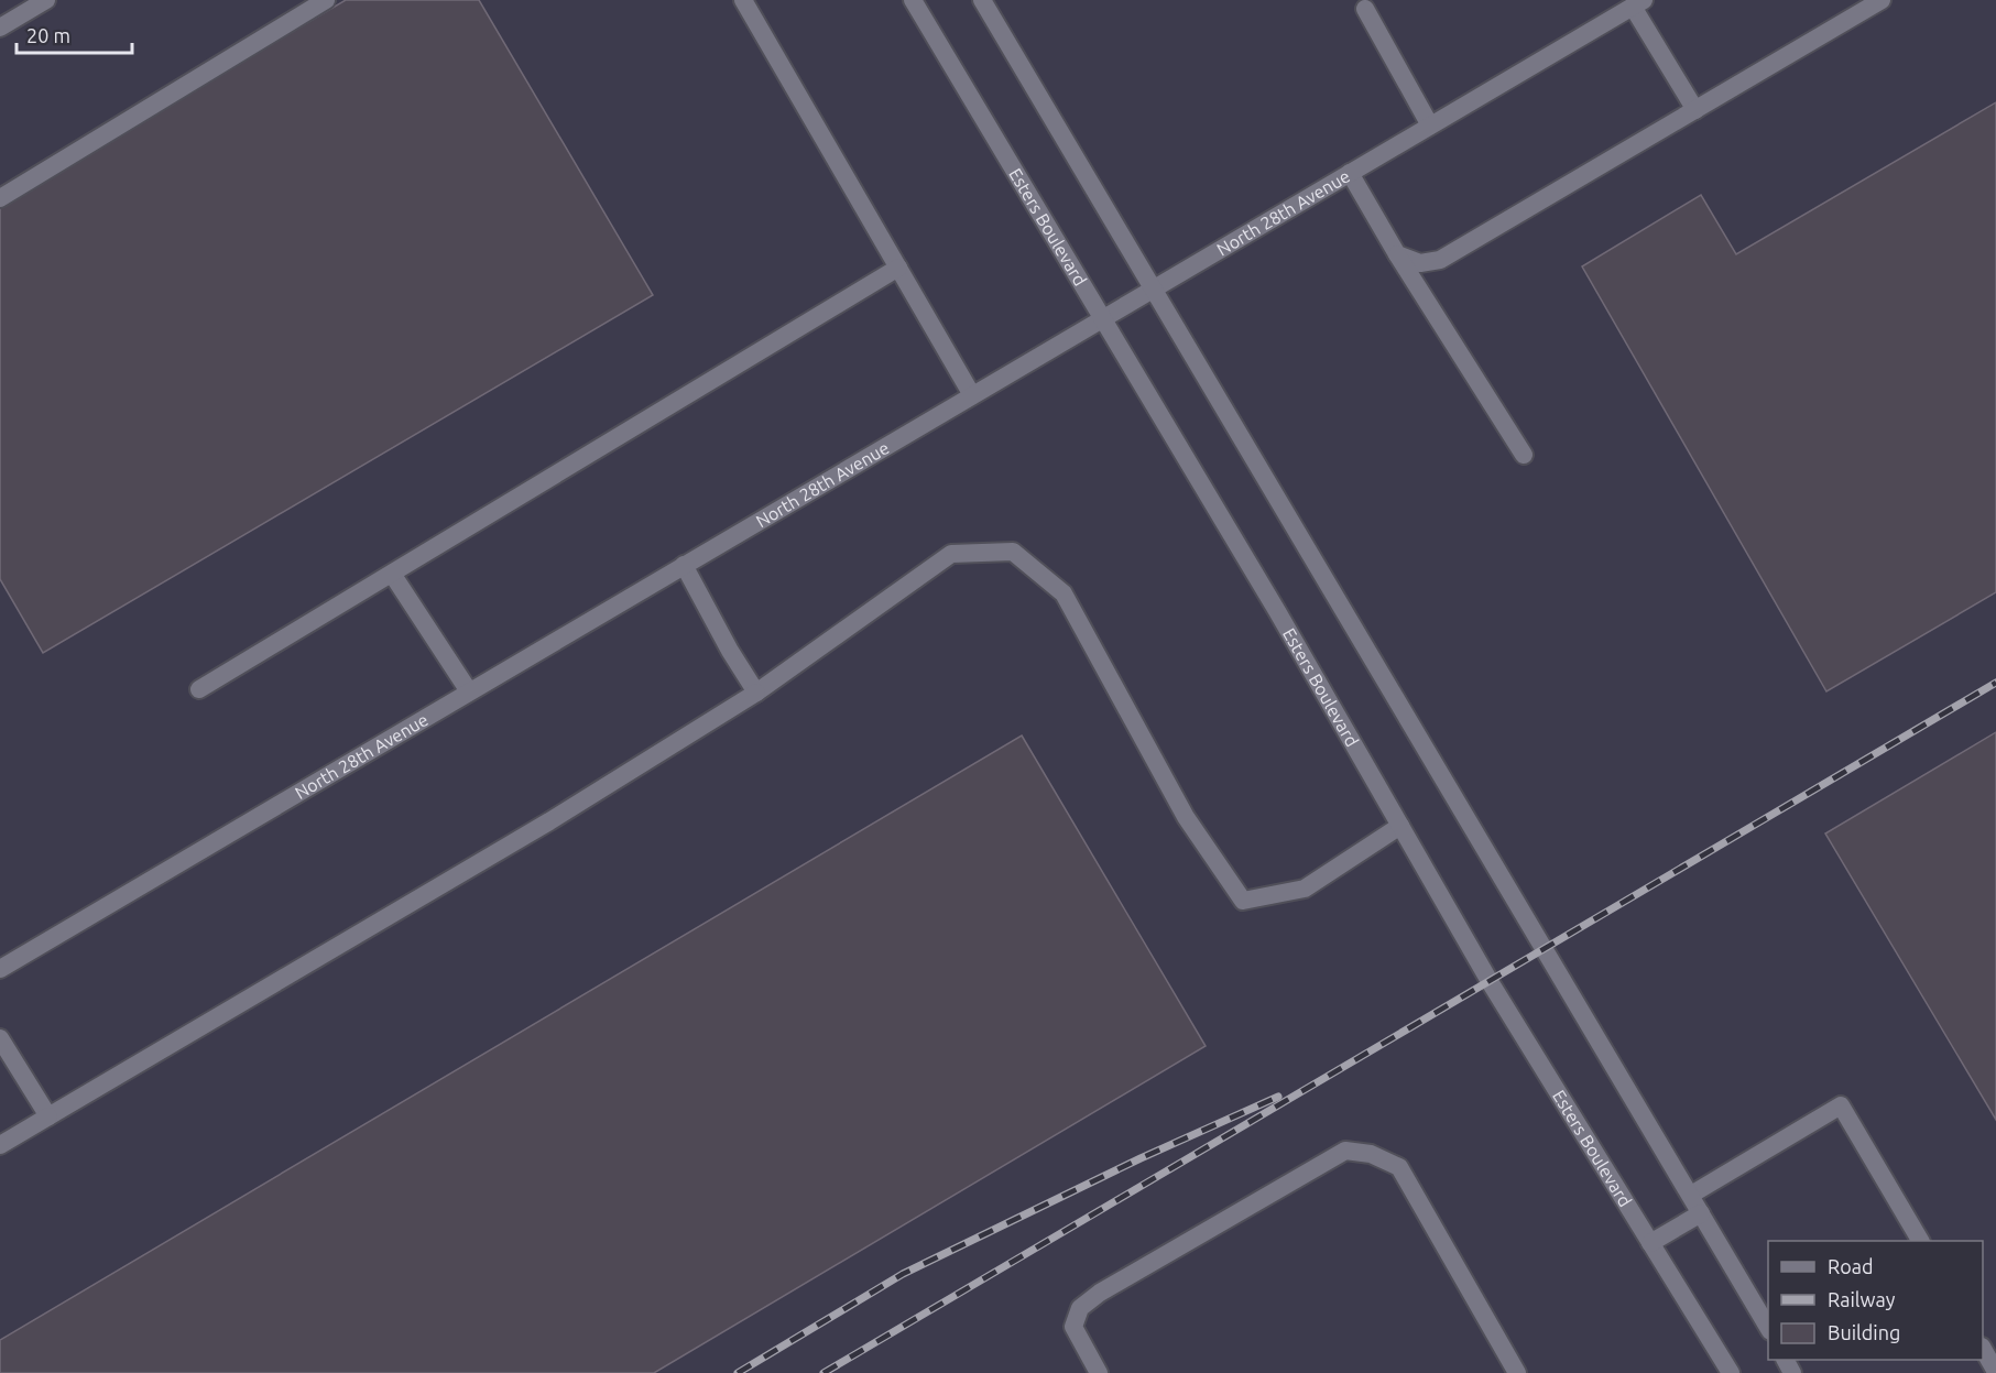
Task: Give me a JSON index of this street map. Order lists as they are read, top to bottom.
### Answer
{
  "streets": {
    "street": ["North 28th Avenue", "Esters Boulevard"]
  },
  "crossings": [
    ["North 28th Avenue", "Esters Boulevard"]
  ],
  "legend": ["Road", "Railway", "Building"],
  "scale_bar": "20 m"
}
